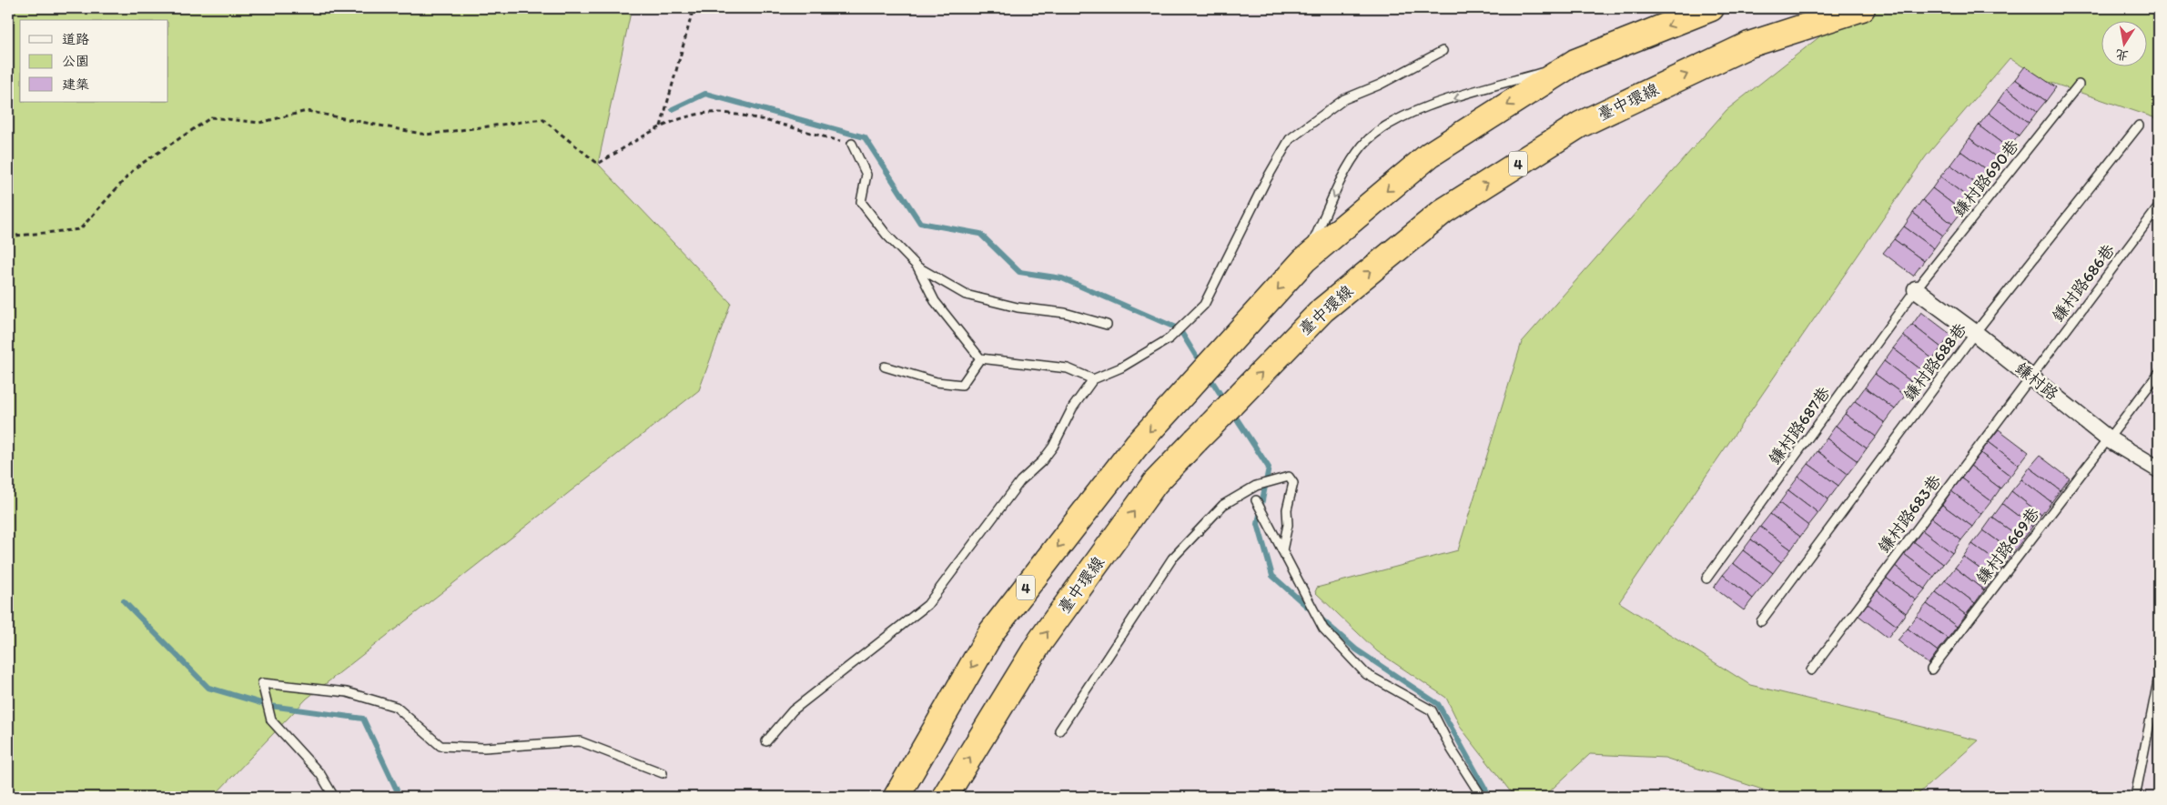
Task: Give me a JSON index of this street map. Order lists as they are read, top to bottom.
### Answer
{
  "streets": {
    "highway": ["臺中環線", "4"],
    "street": ["鎌村路"],
    "lane": [
      "鎌村路690巷",
      "鎌村路686巷",
      "鎌村路688巷",
      "鎌村路687巷",
      "鎌村路683巷",
      "鎌村路669巷"
    ]
  },
  "crossings": [
    ["鎌村路690巷", "鎌村路"],
    ["鎌村路690巷", "鎌村路687巷"],
    ["鎌村路686巷", "鎌村路"],
    ["鎌村路686巷", "鎌村路683巷"],
    ["鎌村路688巷", "鎌村路"],
    ["鎌村路", "鎌村路687巷"],
    ["鎌村路", "鎌村路683巷"],
    ["鎌村路", "鎌村路669巷"]
  ],
  "legend": ["道路", "公園", "建築"],
  "north": "bottom"
}
